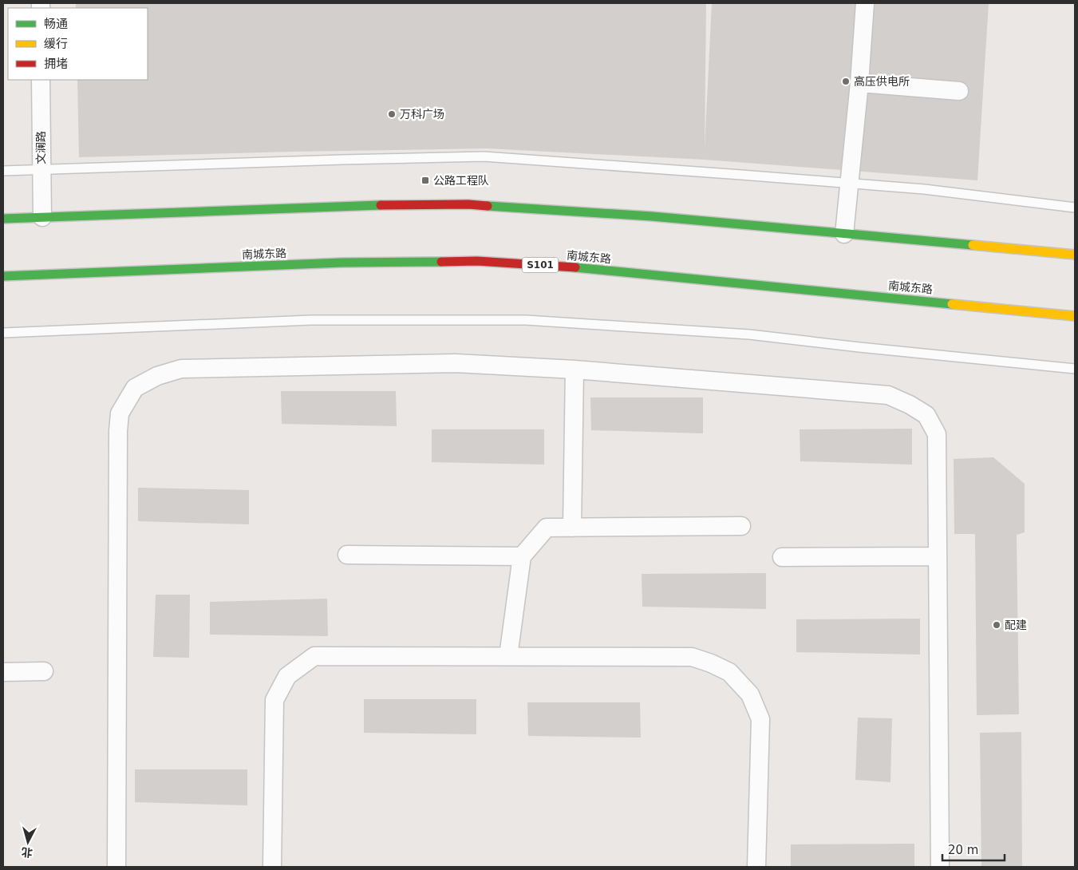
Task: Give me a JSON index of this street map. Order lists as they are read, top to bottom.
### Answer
{
  "streets": {
    "main road": ["南城东路", "S101"],
    "street": ["文澜路"]
  },
  "places": {
    "other": ["高压供电所", "万科广场", "配建"],
    "transit": ["公路工程队"]
  },
  "legend": ["畅通", "缓行", "拥堵"],
  "scale_bar": "20 m",
  "north": "bottom"
}
